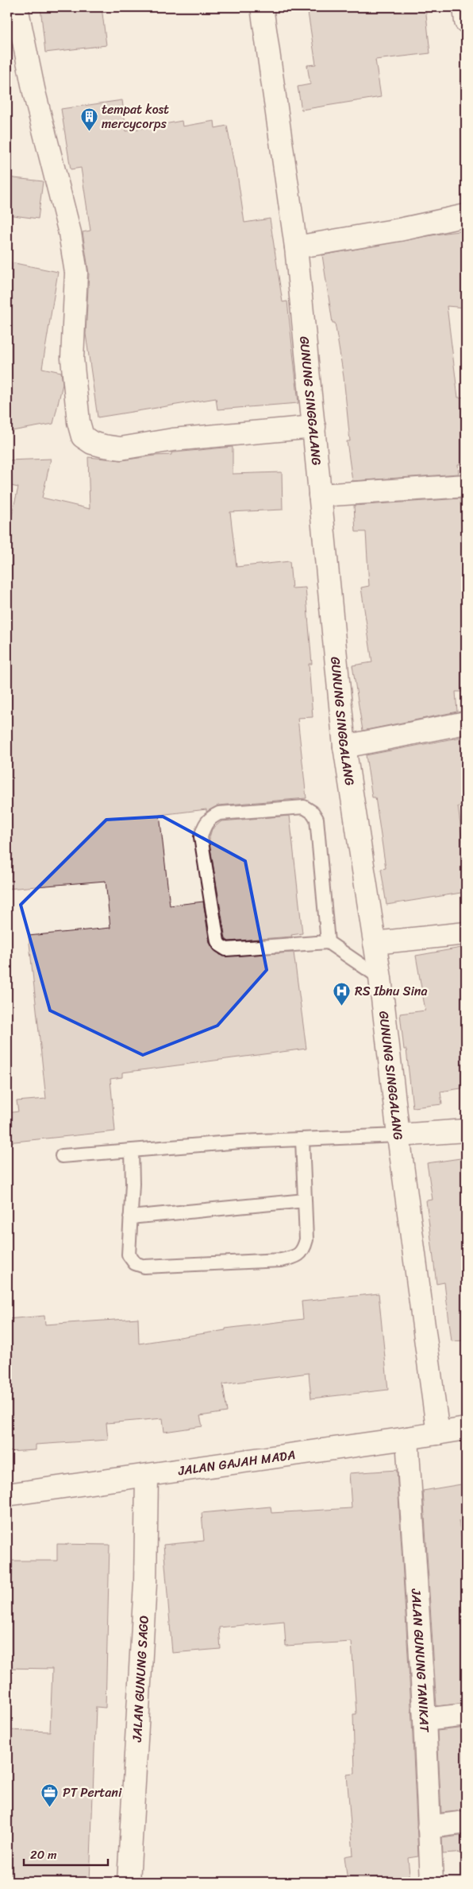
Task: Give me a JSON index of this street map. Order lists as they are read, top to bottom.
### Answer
{
  "streets": {
    "street": [
      "GUNUNG SINGGALANG",
      "JALAN GAJAH MADA",
      "JALAN GUNUNG TANIKAT",
      "JALAN GUNUNG SAGO"
    ]
  },
  "crossings": [
    ["GUNUNG SINGGALANG", "JALAN GAJAH MADA"],
    ["JALAN GAJAH MADA", "JALAN GUNUNG TANIKAT"],
    ["JALAN GAJAH MADA", "JALAN GUNUNG SAGO"]
  ],
  "places": {
    "building": ["tempat kost mercycorps"],
    "hospital": ["RS Ibnu Sina"],
    "office": ["PT Pertani"]
  },
  "scale_bar": "20 m"
}
